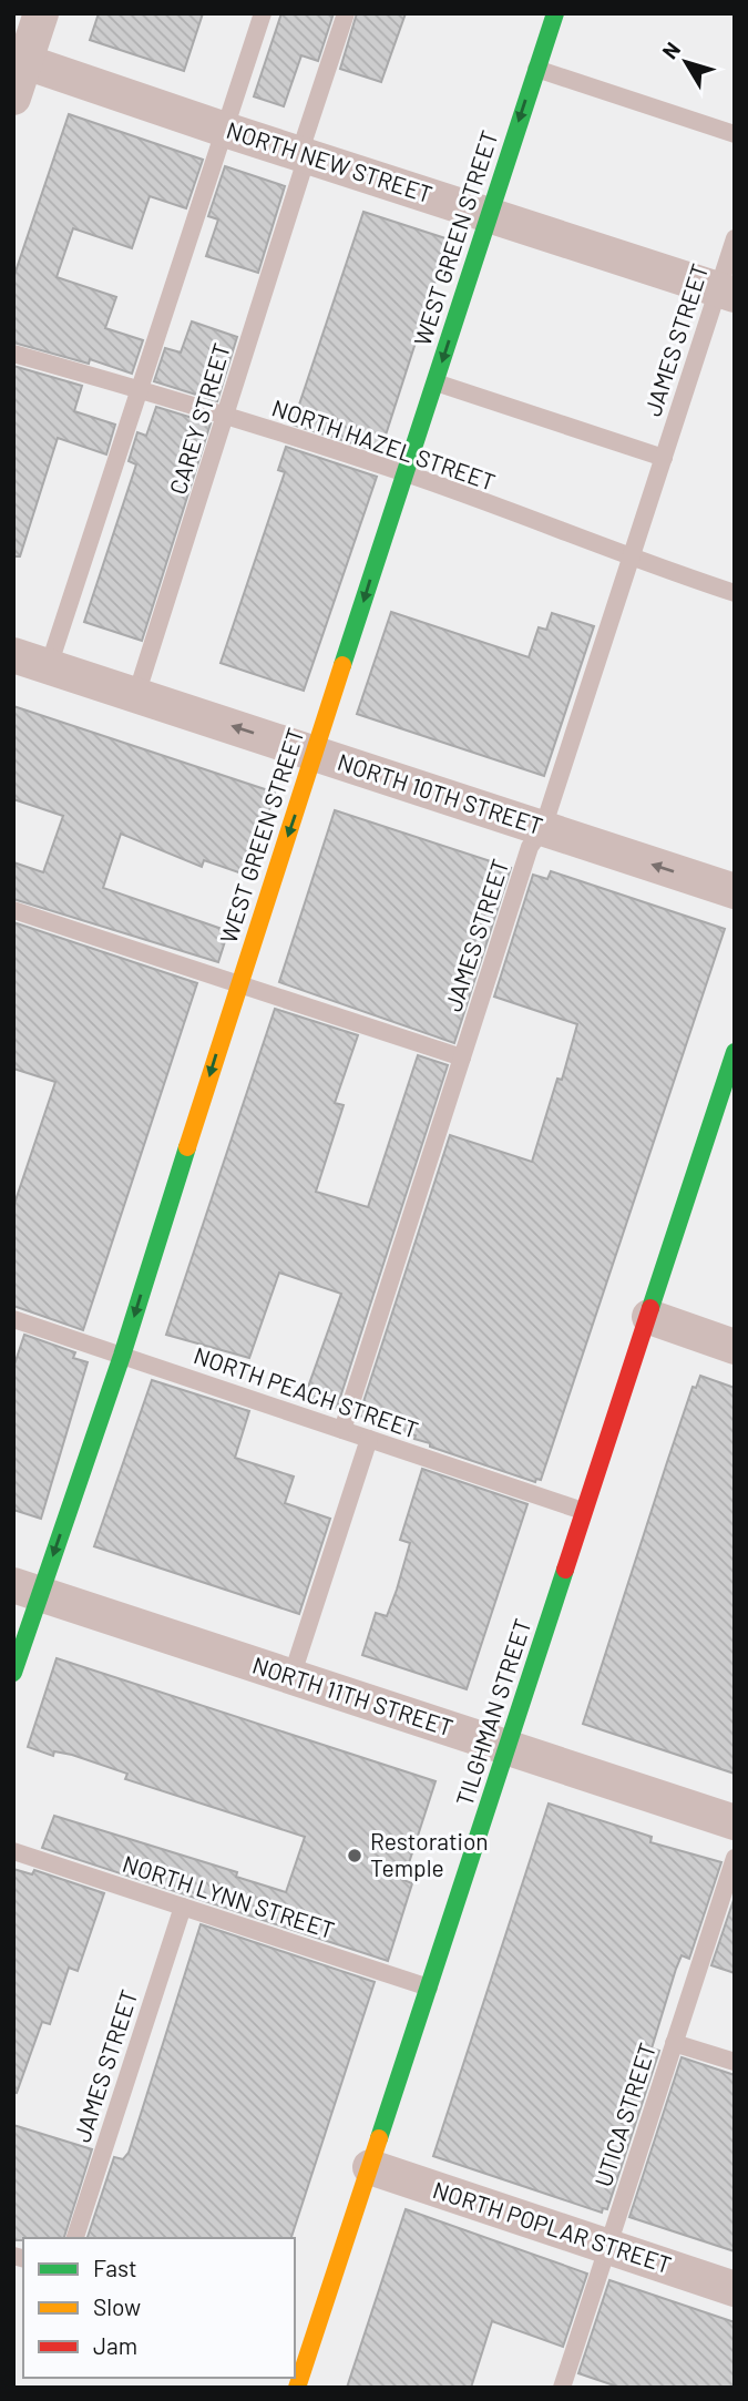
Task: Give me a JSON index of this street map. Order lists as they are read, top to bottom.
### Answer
{
  "streets": {
    "street": [
      "NORTH NEW STREET",
      "WEST GREEN STREET",
      "NORTH 10TH STREET",
      "NORTH 11TH STREET",
      "TILGHMAN STREET",
      "NORTH POPLAR STREET"
    ],
    "lane": [
      "JAMES STREET",
      "CAREY STREET",
      "NORTH HAZEL STREET",
      "NORTH PEACH STREET",
      "NORTH LYNN STREET",
      "UTICA STREET"
    ]
  },
  "crossings": [
    ["NORTH NEW STREET", "WEST GREEN STREET"],
    ["NORTH NEW STREET", "JAMES STREET"],
    ["NORTH NEW STREET", "CAREY STREET"],
    ["WEST GREEN STREET", "NORTH HAZEL STREET"],
    ["WEST GREEN STREET", "NORTH 10TH STREET"],
    ["WEST GREEN STREET", "NORTH PEACH STREET"],
    ["WEST GREEN STREET", "NORTH 11TH STREET"],
    ["JAMES STREET", "NORTH HAZEL STREET"],
    ["JAMES STREET", "NORTH 10TH STREET"],
    ["JAMES STREET", "NORTH PEACH STREET"],
    ["JAMES STREET", "NORTH LYNN STREET"],
    ["CAREY STREET", "NORTH HAZEL STREET"],
    ["CAREY STREET", "NORTH 10TH STREET"],
    ["NORTH PEACH STREET", "TILGHMAN STREET"],
    ["NORTH 11TH STREET", "TILGHMAN STREET"],
    ["TILGHMAN STREET", "NORTH LYNN STREET"],
    ["TILGHMAN STREET", "NORTH POPLAR STREET"],
    ["UTICA STREET", "NORTH POPLAR STREET"]
  ],
  "one_way": ["WEST GREEN STREET", "NORTH 10TH STREET"],
  "places": ["Restoration Temple"],
  "legend": ["Fast", "Slow", "Jam"],
  "north": "top left"
}
